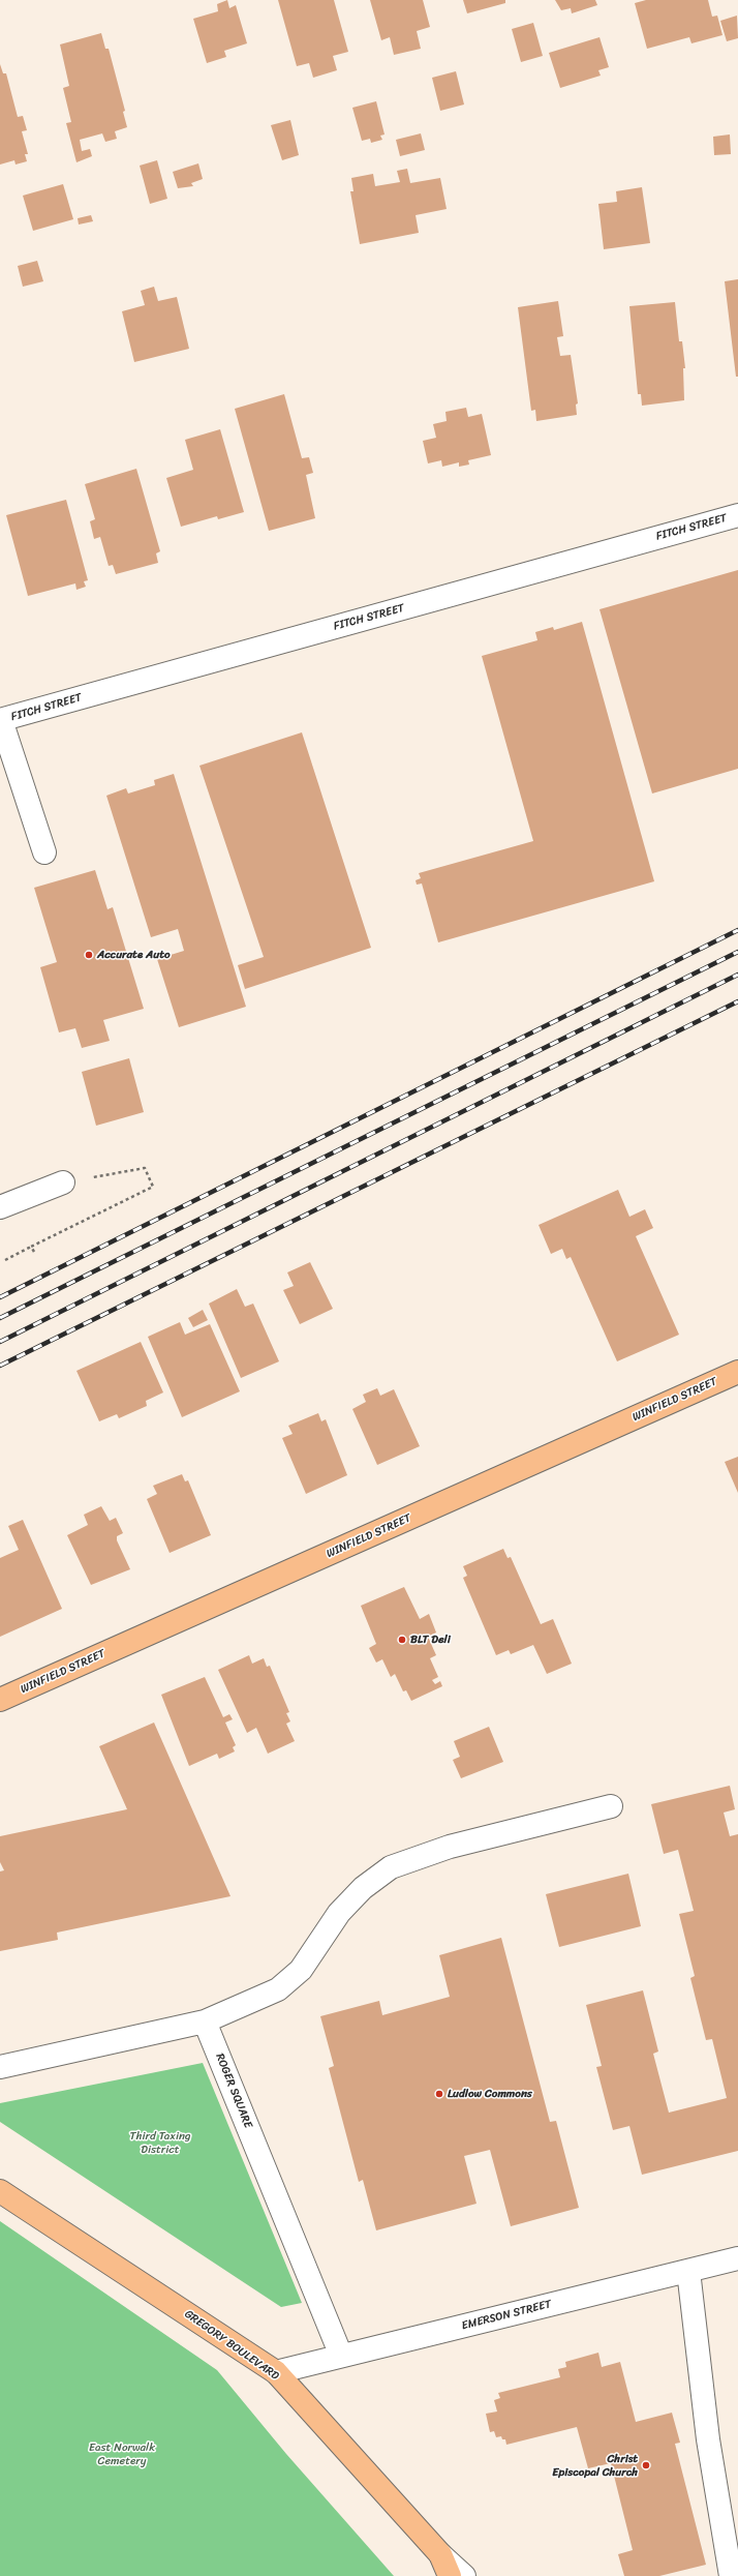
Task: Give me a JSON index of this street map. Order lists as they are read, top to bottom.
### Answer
{
  "streets": {
    "main road": ["WINFIELD STREET", "GREGORY BOULEVARD"],
    "street": ["FITCH STREET", "ROGER SQUARE", "EMERSON STREET"]
  },
  "crossings": [
    ["ROGER SQUARE", "EMERSON STREET"],
    ["EMERSON STREET", "GREGORY BOULEVARD"]
  ],
  "parks": ["Third Taxing District", "East Norwalk Cemetery"],
  "places": [
    "Accurate Auto",
    "BLT Deli",
    "Ludlow Commons",
    "Christ Episcopal Church"
  ]
}
